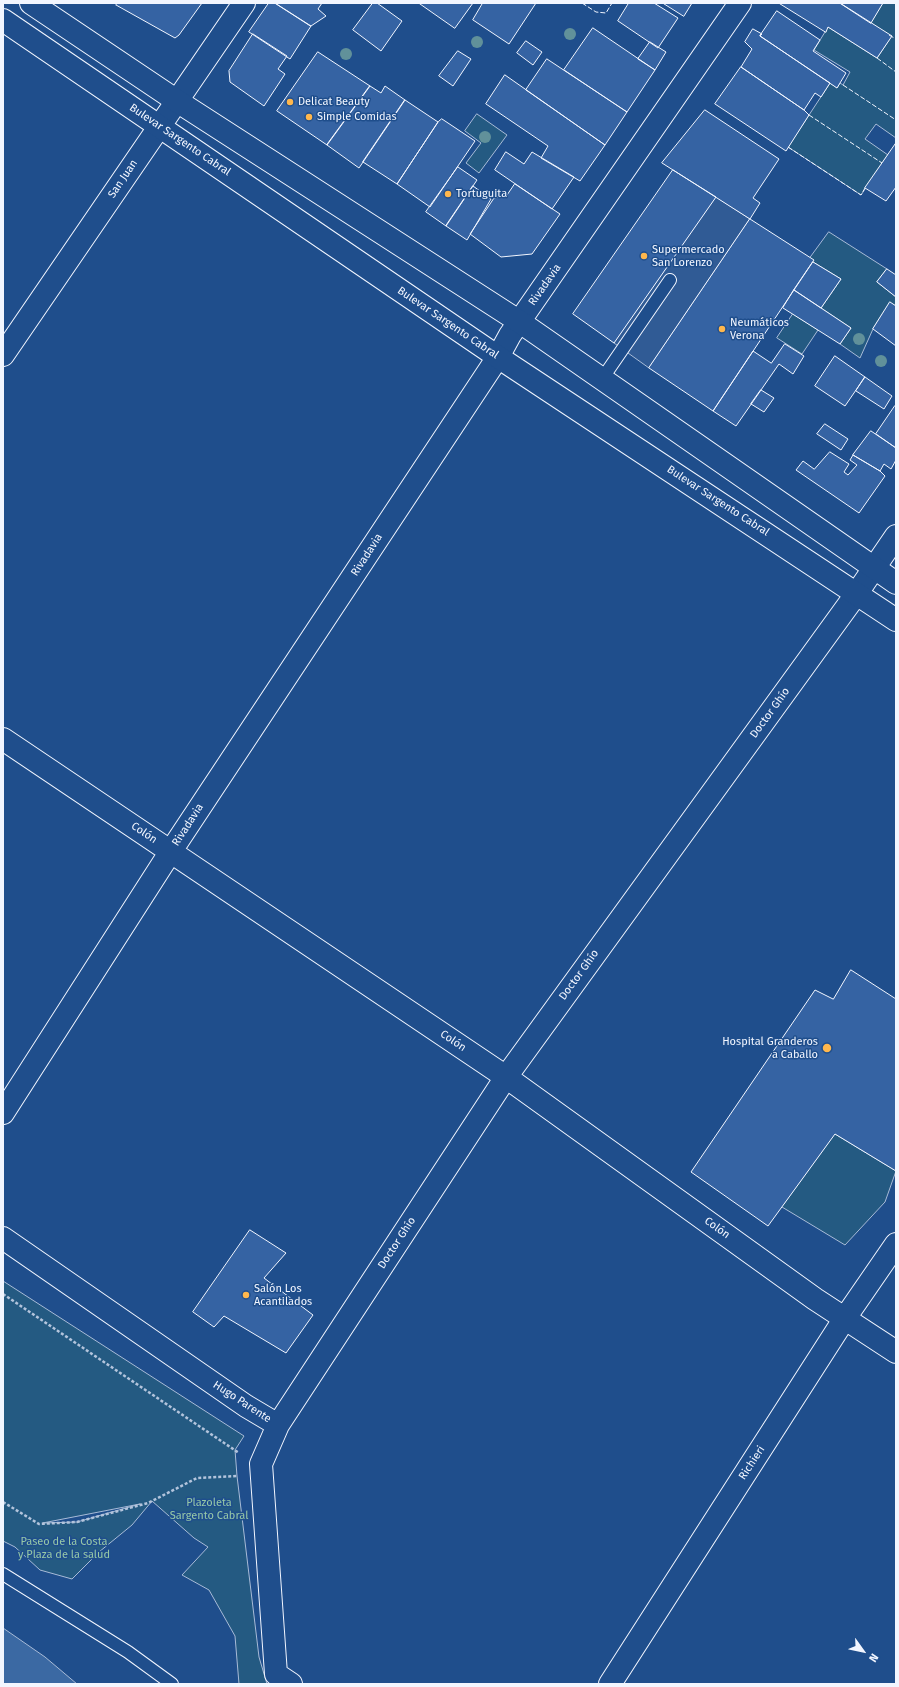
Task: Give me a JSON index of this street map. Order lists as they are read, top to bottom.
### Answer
{
  "streets": {
    "street": [
      "Bulevar Sargento Cabral",
      "San Juan",
      "Rivadavia",
      "Doctor Ghío",
      "Colón",
      "Hugo Parente",
      "Richieri"
    ]
  },
  "crossings": [
    ["Bulevar Sargento Cabral", "San Juan"],
    ["Bulevar Sargento Cabral", "Rivadavia"],
    ["Bulevar Sargento Cabral", "Doctor Ghío"],
    ["Rivadavia", "Colón"],
    ["Doctor Ghío", "Colón"],
    ["Doctor Ghío", "Hugo Parente"],
    ["Colón", "Richieri"]
  ],
  "parks": ["Plazoleta Sargento Cabral", "Paseo de la Costa y Plaza de la salud"],
  "places": [
    "Delicat Beauty",
    "Simple Comidas",
    "Tortuguita",
    "Supermercado San Lorenzo",
    "Neumáticos Verona",
    "Hospital Granderos a Caballo",
    "Salón Los Acantilados"
  ],
  "north": "bottom right"
}
